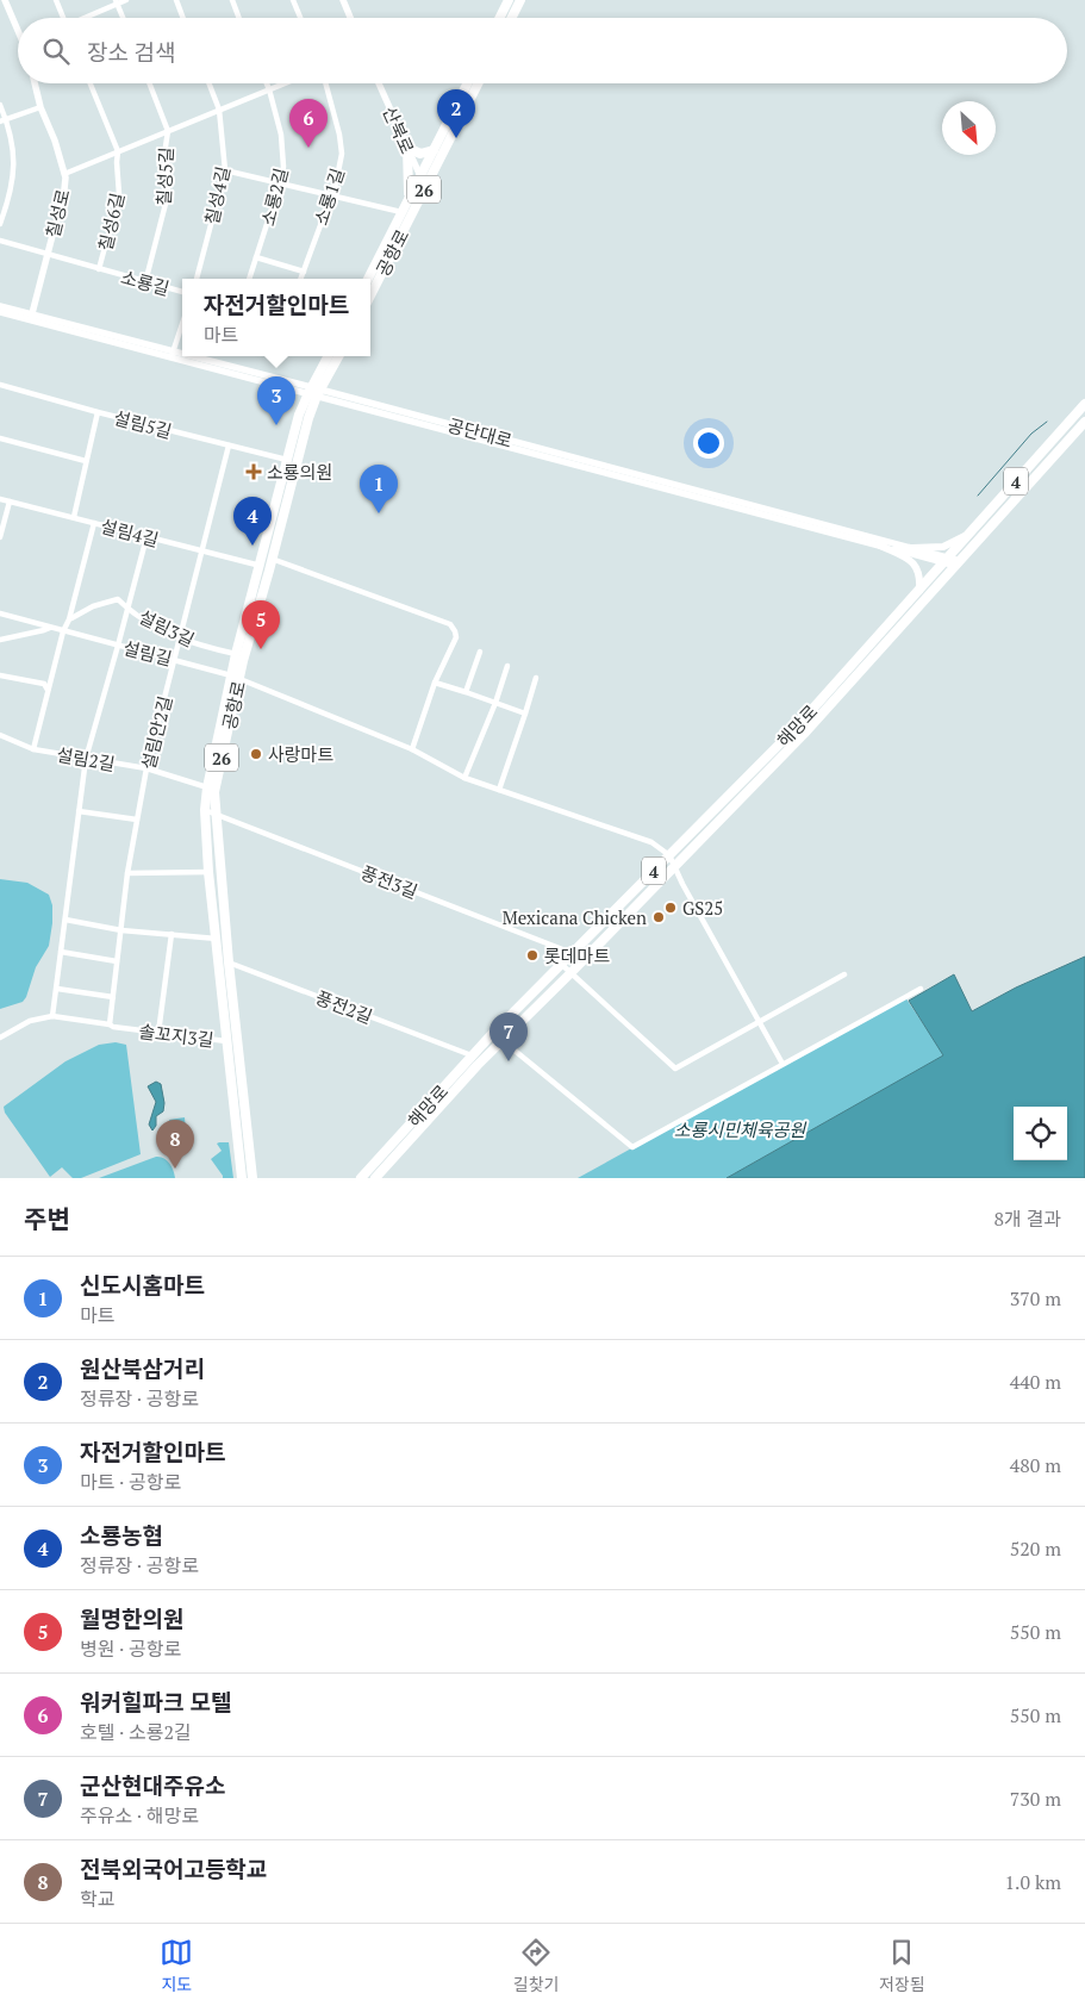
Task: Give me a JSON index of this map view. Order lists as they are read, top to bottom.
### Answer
{
  "streets": {
    "main road": [
      "26",
      "공항로",
      "4",
      "해망로"
    ],
    "street": [
      "산북로",
      "칠성5길",
      "칠성4길",
      "소룡2길",
      "소룡1길",
      "칠성로",
      "칠성6길",
      "소룡길",
      "설림5길",
      "공단대로",
      "설림4길",
      "설림3길",
      "설림길",
      "설림안2길",
      "설림2길",
      "풍전3길",
      "풍전2길",
      "솔꼬지3길"
    ]
  },
  "crossings": [
    ["산북로", "공항로"],
    ["칠성5길", "소룡길"],
    ["칠성로", "소룡길"],
    ["칠성로", "공단대로"],
    ["칠성6길", "소룡길"],
    ["공항로", "설림5길"],
    ["공항로", "공단대로"],
    ["공항로", "설림4길"],
    ["공항로", "설림3길"],
    ["공항로", "설림길"],
    ["공항로", "설림2길"],
    ["공항로", "풍전3길"],
    ["공항로", "풍전2길"],
    ["공항로", "솔꼬지3길"],
    ["설림5길", "설림안2길"],
    ["공단대로", "해망로"],
    ["설림4길", "설림안2길"],
    ["설림3길", "설림안2길"],
    ["설림길", "해망로"],
    ["설림길", "설림안2길"],
    ["해망로", "풍전3길"],
    ["해망로", "풍전2길"],
    ["설림안2길", "설림2길"],
    ["설림안2길", "솔꼬지3길"]
  ],
  "parks": ["소룡시민체육공원"],
  "places": {
    "health": ["소룡의원"],
    "other": [
      "사랑마트",
      "GS25",
      "Mexicana Chicken",
      "롯데마트"
    ]
  },
  "north": "bottom right",
  "page": {
    "search": "장소 검색",
    "pins": [
      "2",
      "6",
      "3",
      "1",
      "4",
      "5",
      "7",
      "8"
    ],
    "popup": ["자전거할인마트", "마트"],
    "heading": ["주변", "8개 결과"],
    "list": [
      {
        "mark": "1",
        "name": "신도시홈마트",
        "note": "마트",
        "value": "370 m"
      },
      {
        "mark": "2",
        "name": "원산북삼거리",
        "note": "정류장 · 공항로",
        "value": "440 m"
      },
      {
        "mark": "3",
        "name": "자전거할인마트",
        "note": "마트 · 공항로",
        "value": "480 m"
      },
      {
        "mark": "4",
        "name": "소룡농협",
        "note": "정류장 · 공항로",
        "value": "520 m"
      },
      {
        "mark": "5",
        "name": "월명한의원",
        "note": "병원 · 공항로",
        "value": "550 m"
      },
      {
        "mark": "6",
        "name": "워커힐파크 모텔",
        "note": "호텔 · 소룡2길",
        "value": "550 m"
      },
      {
        "mark": "7",
        "name": "군산현대주유소",
        "note": "주유소 · 해망로",
        "value": "730 m"
      },
      {
        "mark": "8",
        "name": "전북외국어고등학교",
        "note": "학교",
        "value": "1.0 km"
      }
    ],
    "nav": ["지도", "길찾기", "저장됨"]
  }
}
